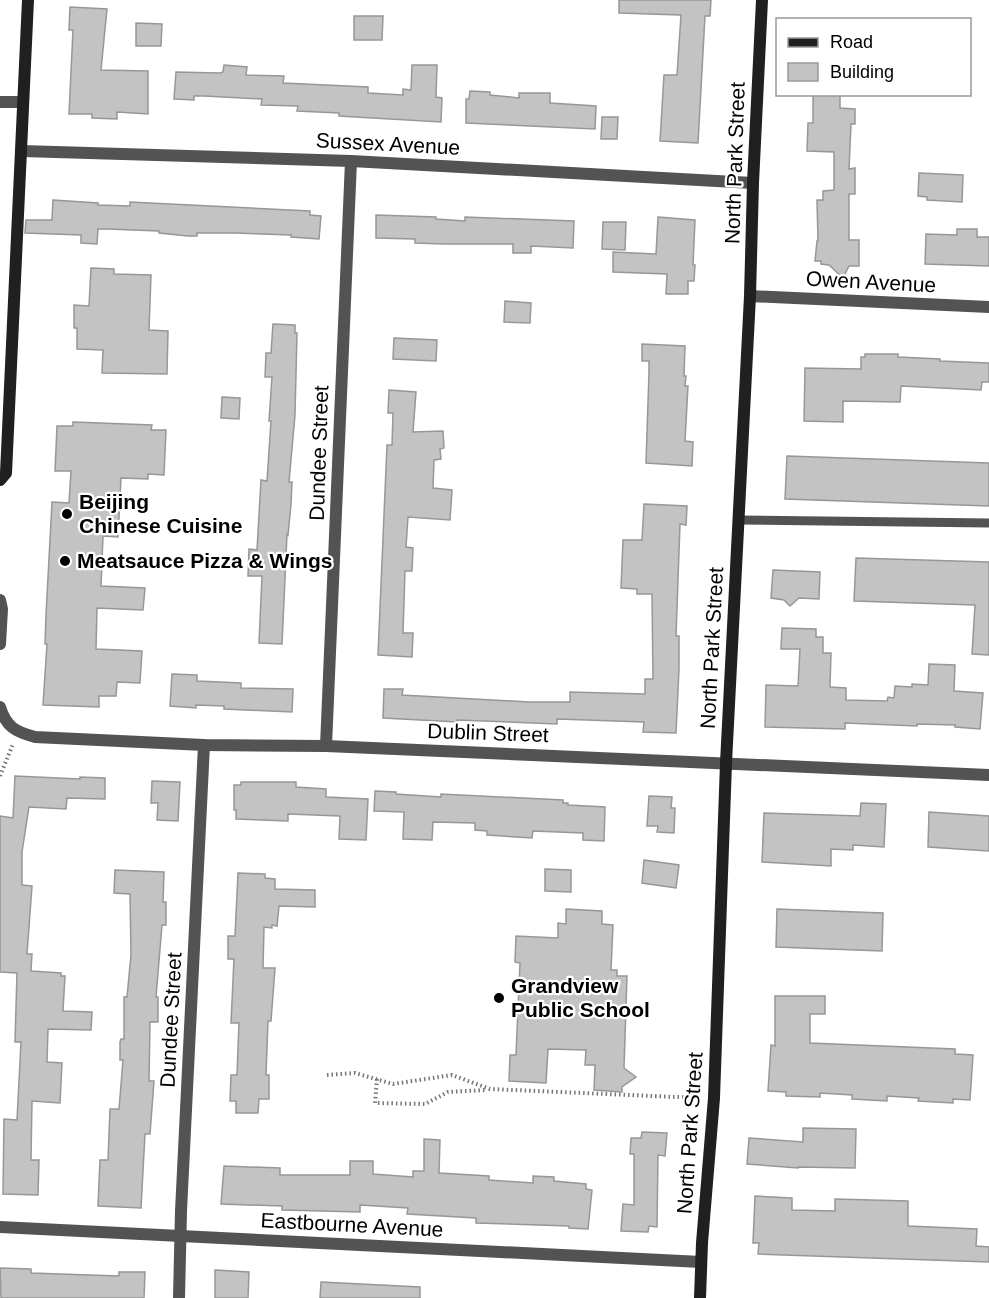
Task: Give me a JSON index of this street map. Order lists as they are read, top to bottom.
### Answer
{
  "streets": {
    "street": [
      "Sussex Avenue",
      "North Park Street",
      "Owen Avenue",
      "Dundee Street",
      "Dublin Street",
      "Eastbourne Avenue"
    ]
  },
  "crossings": [
    ["Sussex Avenue", "North Park Street"],
    ["Sussex Avenue", "Dundee Street"],
    ["North Park Street", "Owen Avenue"],
    ["North Park Street", "Dublin Street"],
    ["North Park Street", "Eastbourne Avenue"],
    ["Dundee Street", "Dublin Street"],
    ["Dundee Street", "Eastbourne Avenue"]
  ],
  "places": ["Beijing Chinese Cuisine", "Meatsauce Pizza & Wings", "Grandview Public School"],
  "legend": ["Road", "Building"]
}
